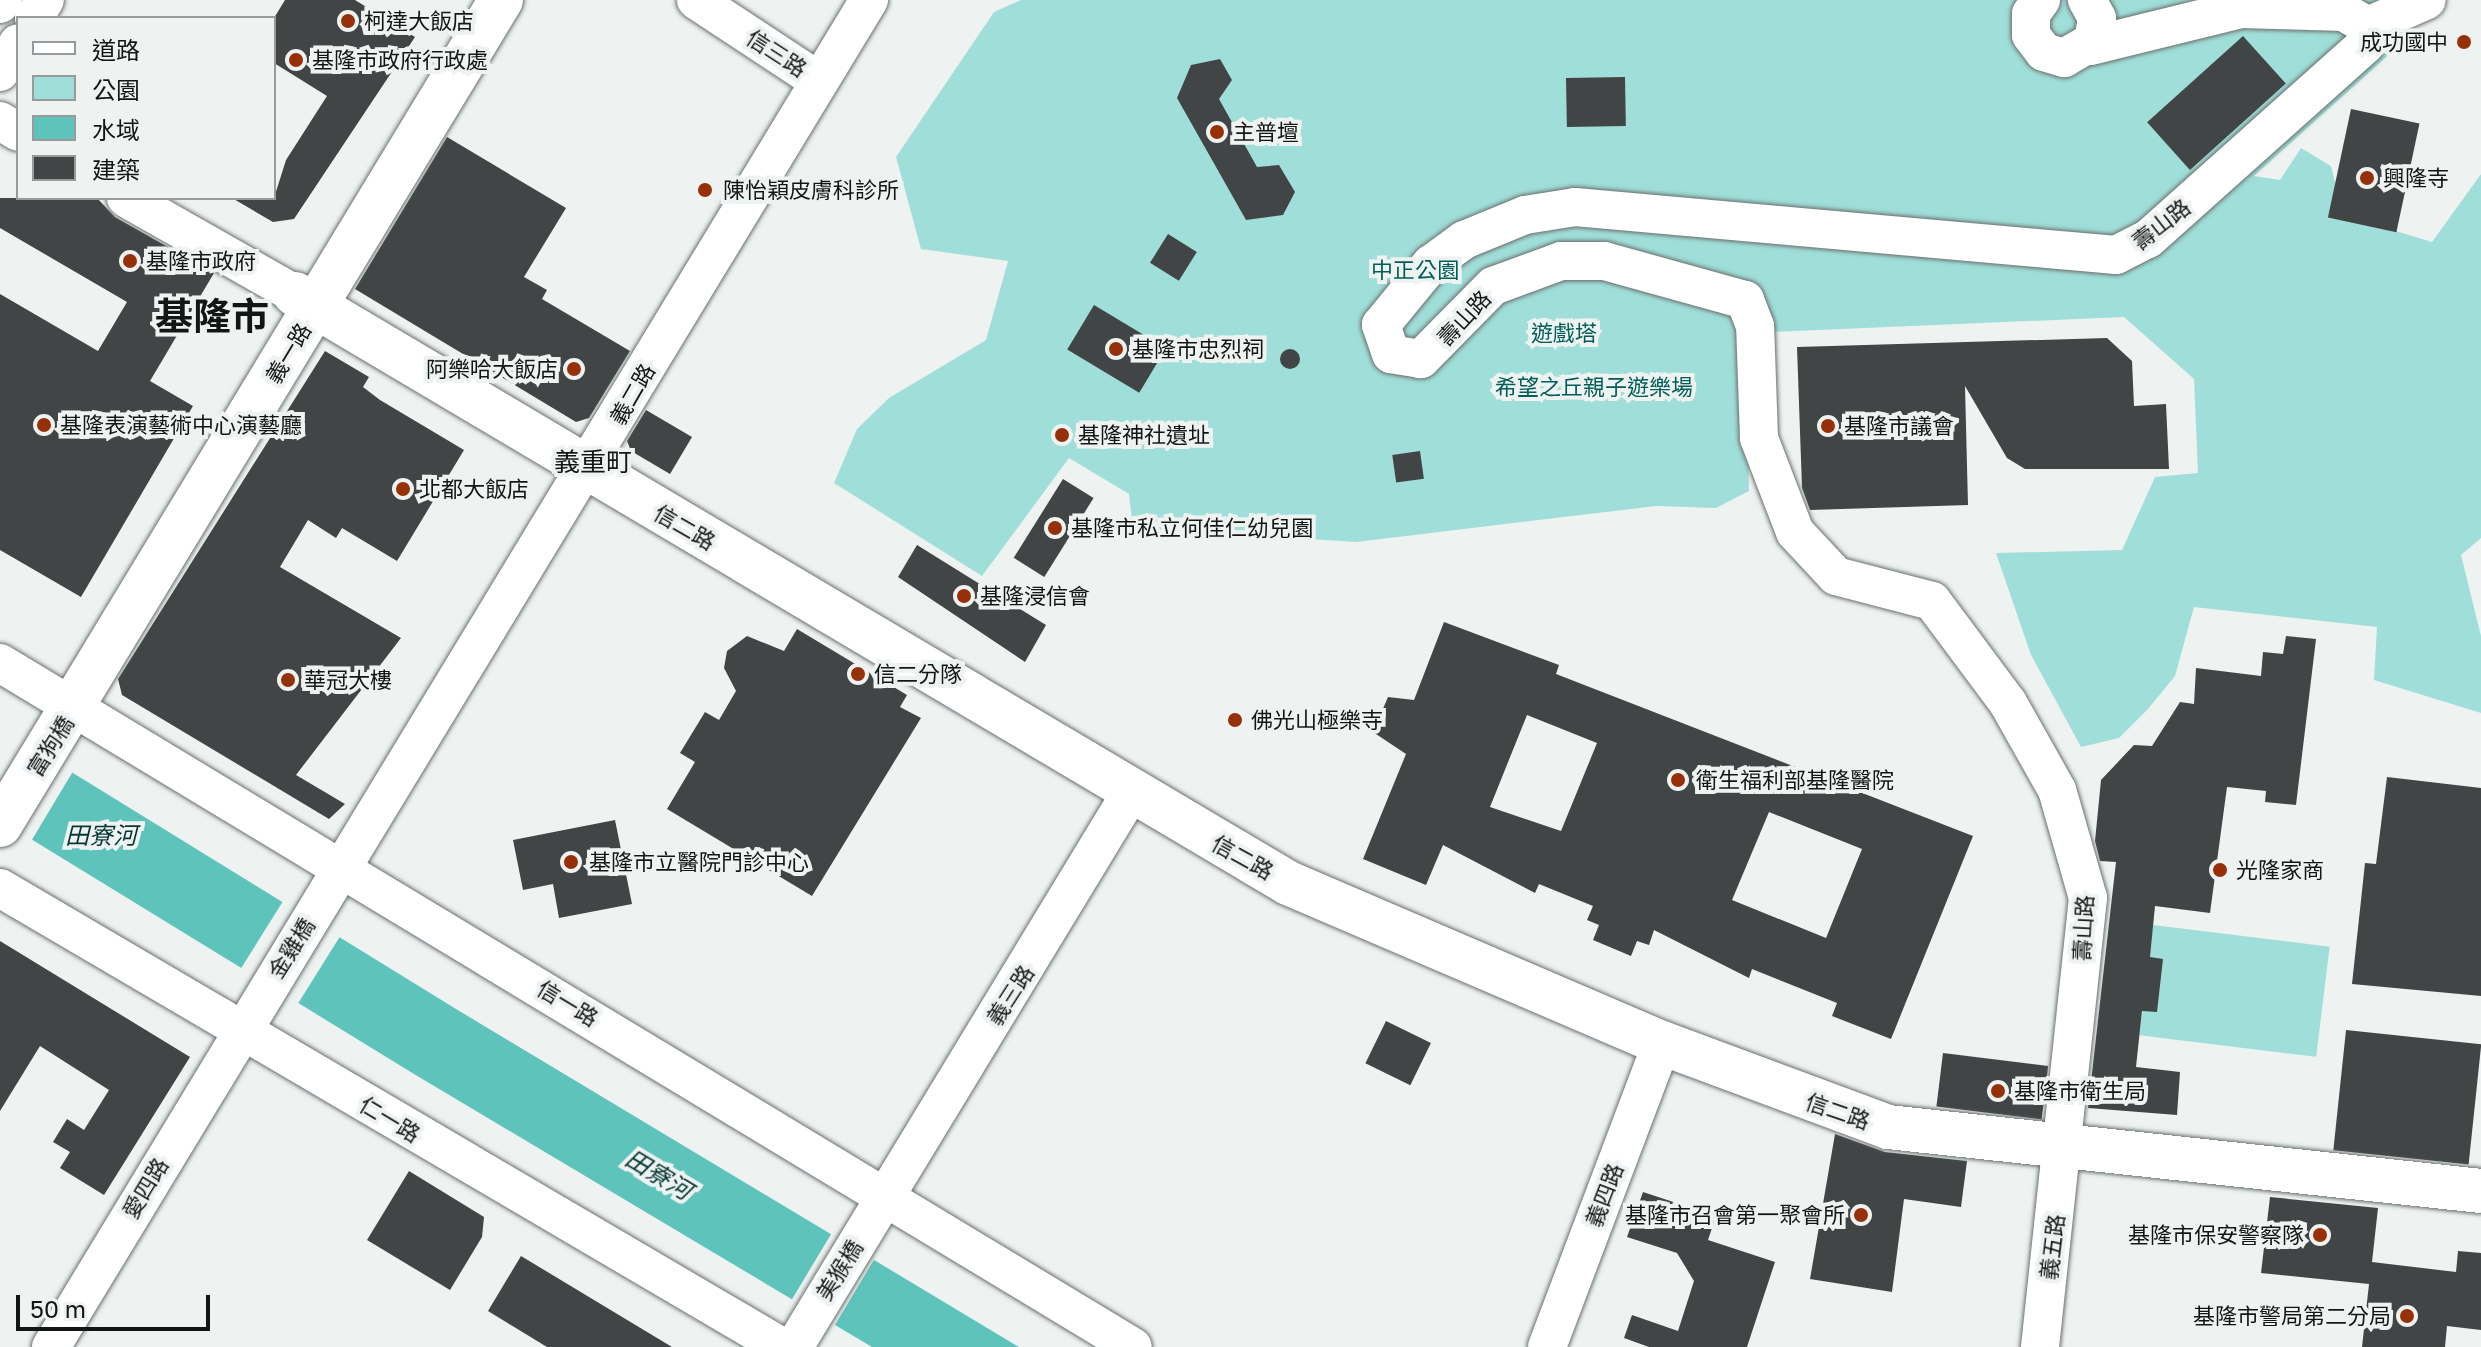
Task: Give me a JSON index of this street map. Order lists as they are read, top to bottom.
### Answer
{
  "streets": {
    "main road": ["義一路", "信二路", "富狗橋"],
    "street": [
      "信三路",
      "壽山路",
      "義二路",
      "金雞橋",
      "義三路",
      "信一路",
      "仁一路",
      "愛四路",
      "義四路",
      "義五路",
      "美猴橋"
    ]
  },
  "crossings": [
    ["信三路", "義二路"],
    ["壽山路", "信二路"],
    ["壽山路", "義五路"],
    ["義一路", "信二路"],
    ["義一路", "富狗橋"],
    ["義一路", "信一路"],
    ["義二路", "信二路"],
    ["義二路", "金雞橋"],
    ["義二路", "信一路"],
    ["信二路", "義三路"],
    ["信二路", "義四路"],
    ["信二路", "義五路"],
    ["富狗橋", "信一路"],
    ["金雞橋", "信一路"],
    ["金雞橋", "仁一路"],
    ["金雞橋", "愛四路"],
    ["義三路", "信一路"],
    ["義三路", "美猴橋"],
    ["信一路", "美猴橋"],
    ["仁一路", "愛四路"]
  ],
  "districts": ["基隆市", "義重町"],
  "water": ["田寮河"],
  "parks": ["中正公園", "遊戲塔", "希望之丘親子遊樂場"],
  "places": [
    "柯達大飯店",
    "成功國中",
    "基隆市政府行政處",
    "主普壇",
    "興隆寺",
    "陳怡穎皮膚科診所",
    "基隆市政府",
    "基隆市忠烈祠",
    "阿樂哈大飯店",
    "基隆表演藝術中心演藝廳",
    "基隆市議會",
    "基隆神社遺址",
    "北都大飯店",
    "基隆市私立何佳仁幼兒園",
    "基隆浸信會",
    "信二分隊",
    "華冠大樓",
    "佛光山極樂寺",
    "衛生福利部基隆醫院",
    "基隆市立醫院門診中心",
    "光隆家商",
    "基隆市衛生局",
    "基隆市召會第一聚會所",
    "基隆市保安警察隊",
    "基隆市警局第二分局"
  ],
  "legend": [
    "道路",
    "公園",
    "水域",
    "建築"
  ],
  "scale_bar": "50 m"
}
